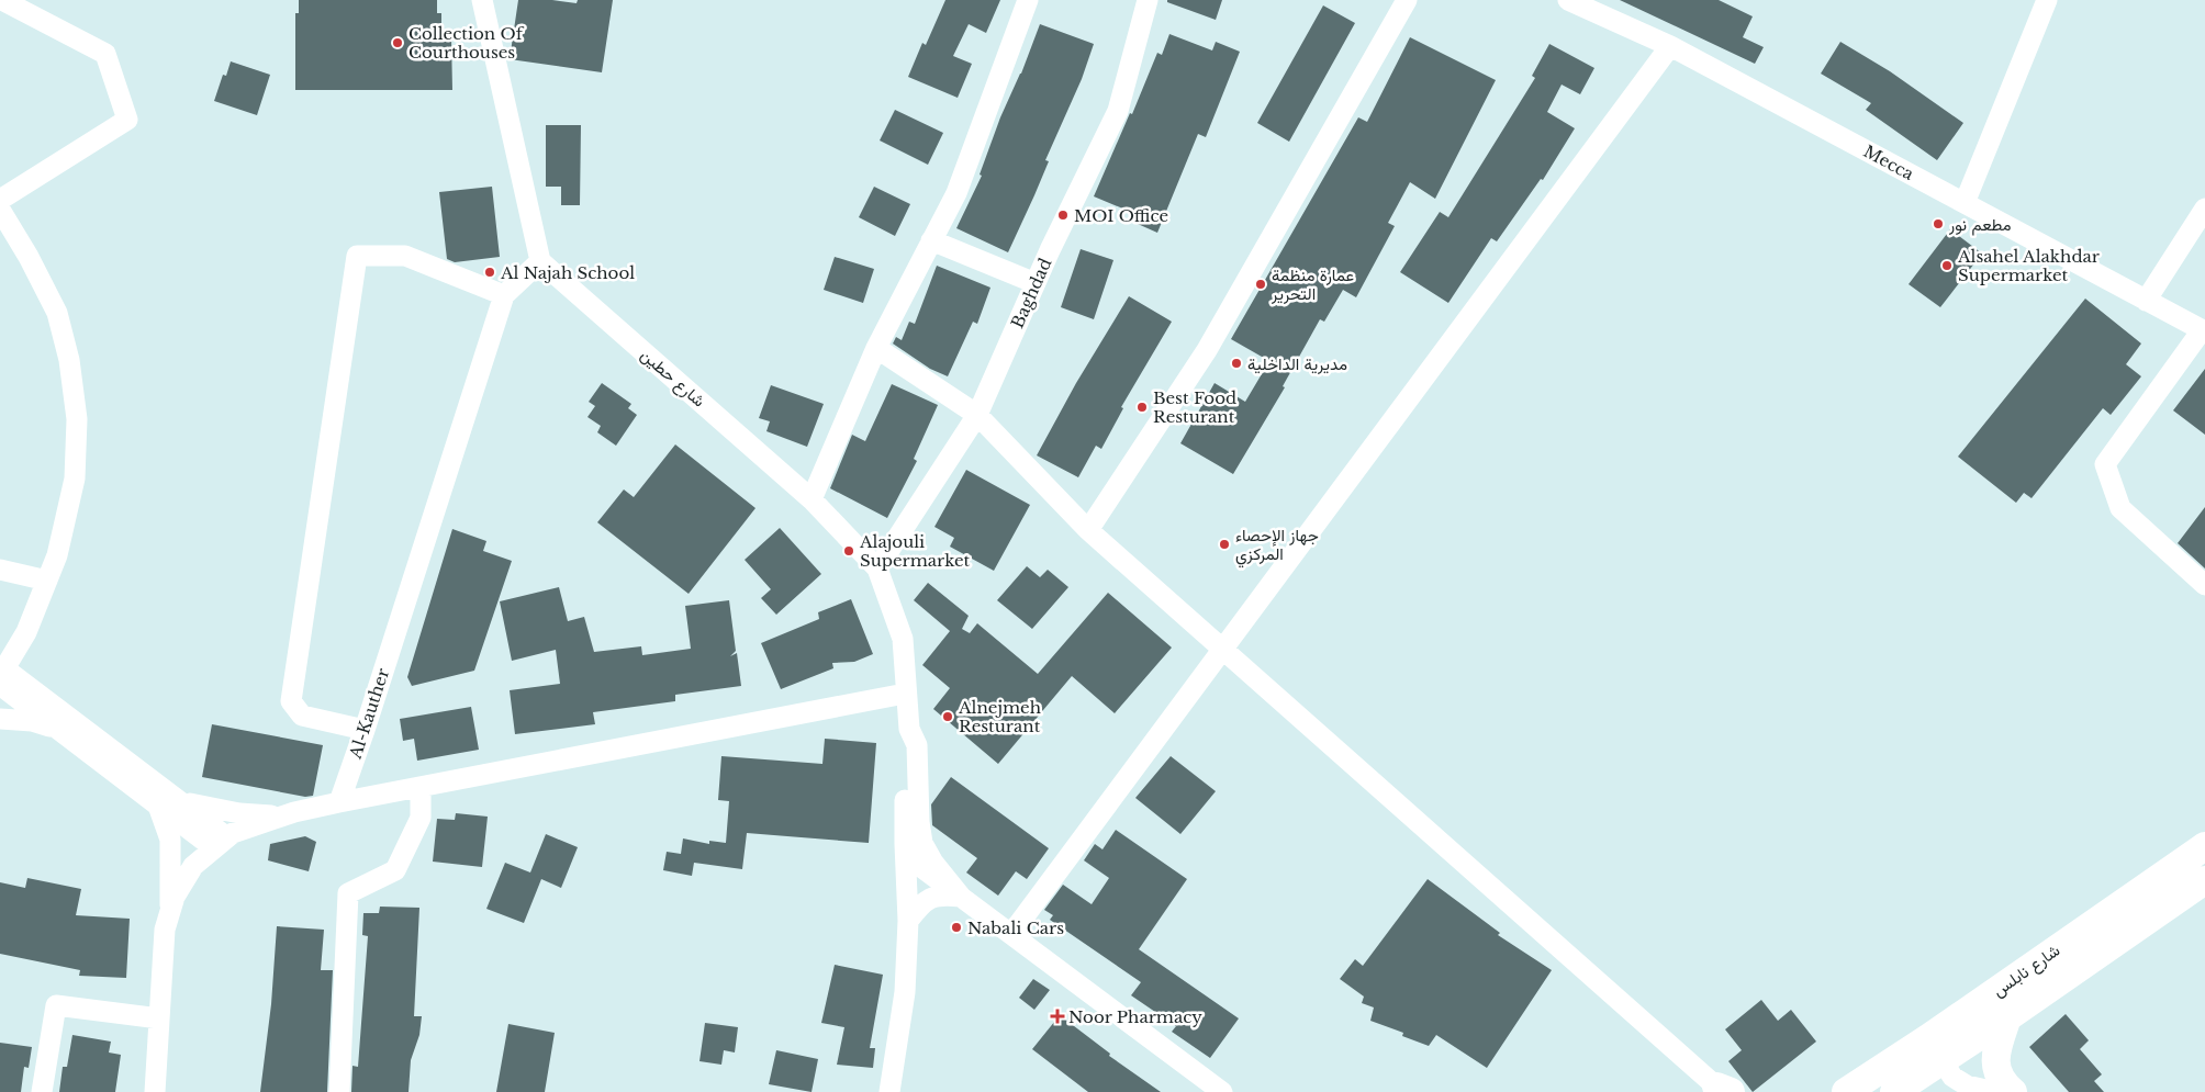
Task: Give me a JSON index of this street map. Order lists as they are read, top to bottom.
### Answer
{
  "streets": {
    "main road": ["شارع نابلس"],
    "street": [
      "Mecca",
      "Baghdad",
      "شارع حطين",
      "Al-Kauther"
    ]
  },
  "crossings": [
    ["Baghdad", "شارع حطين"],
    ["شارع حطين", "Al-Kauther"]
  ],
  "places": {
    "other": [
      "Collection Of Courthouses",
      "MOI Office",
      "مطعم نور",
      "Alsahel Alakhdar Supermarket",
      "Al Najah School",
      "عمارة منظمة التحرير",
      "مديرية الداخلية",
      "Best Food Resturant",
      "جهاز الإحصاء المركزي",
      "Alajouli Supermarket",
      "Alnejmeh Resturant",
      "Nabali Cars"
    ],
    "health": ["Noor Pharmacy"]
  }
}
